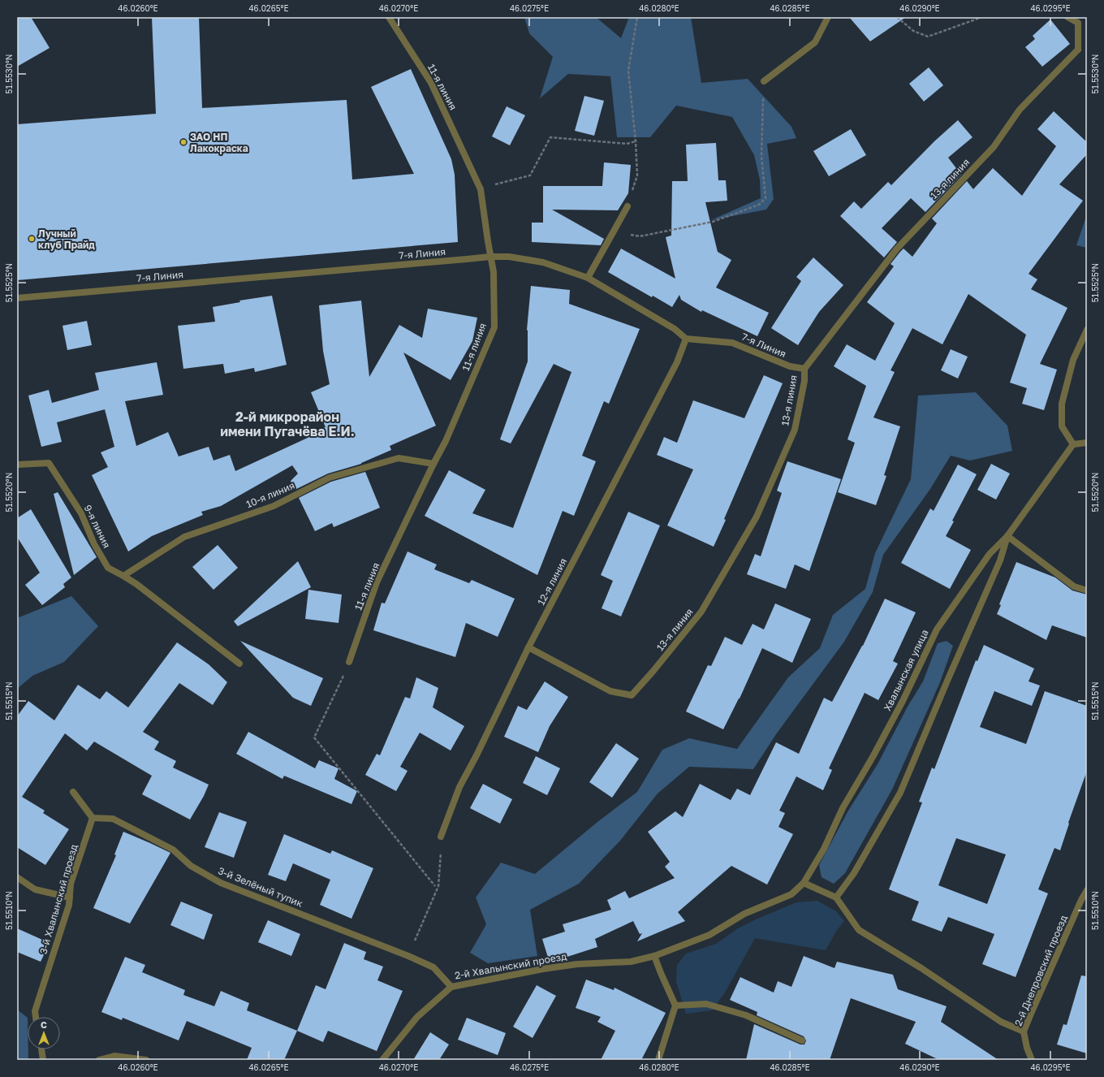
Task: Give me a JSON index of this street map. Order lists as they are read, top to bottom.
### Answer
{
  "streets": {
    "street": [
      "11-я линия",
      "13-я линия",
      "7-я Линия",
      "10-я линия",
      "9-я линия",
      "12-я линия",
      "Хвалынская улица",
      "3-й Зелёный тупик",
      "3-й Хвалынский проезд",
      "2-й Хвалынский проезд",
      "2-й Днепровский проезд"
    ]
  },
  "crossings": [
    ["11-я линия", "7-я Линия"],
    ["11-я линия", "10-я линия"],
    ["13-я линия", "7-я Линия"],
    ["13-я линия", "12-я линия"],
    ["7-я Линия", "12-я линия"],
    ["10-я линия", "9-я линия"],
    ["Хвалынская улица", "2-й Хвалынский проезд"],
    ["3-й Зелёный тупик", "3-й Хвалынский проезд"],
    ["3-й Зелёный тупик", "2-й Хвалынский проезд"]
  ],
  "districts": ["2-й микрорайон имени Пугачёва Е.И."],
  "places": ["ЗАО НП Лакокраска", "Лучный клуб Прайд"],
  "north": "top",
  "coordinates": [
    "46.0260°E",
    "46.0265°E",
    "46.0270°E",
    "46.0275°E",
    "46.0280°E",
    "46.0285°E",
    "46.0290°E",
    "46.0295°E",
    "51.5530°N",
    "51.5525°N",
    "51.5520°N",
    "51.5515°N",
    "51.5510°N"
  ]
}
